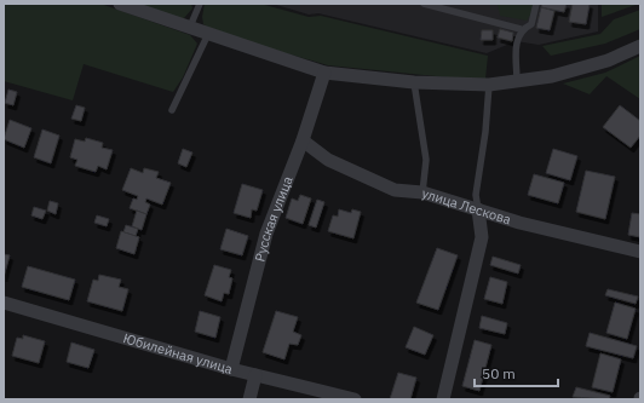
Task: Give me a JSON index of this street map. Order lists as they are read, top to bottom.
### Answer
{
  "streets": {
    "street": ["улица Лескова", "Русская улица", "Юбилейная улица"]
  },
  "crossings": [
    ["улица Лескова", "Русская улица"],
    ["Русская улица", "Юбилейная улица"]
  ],
  "scale_bar": "50 m"
}
